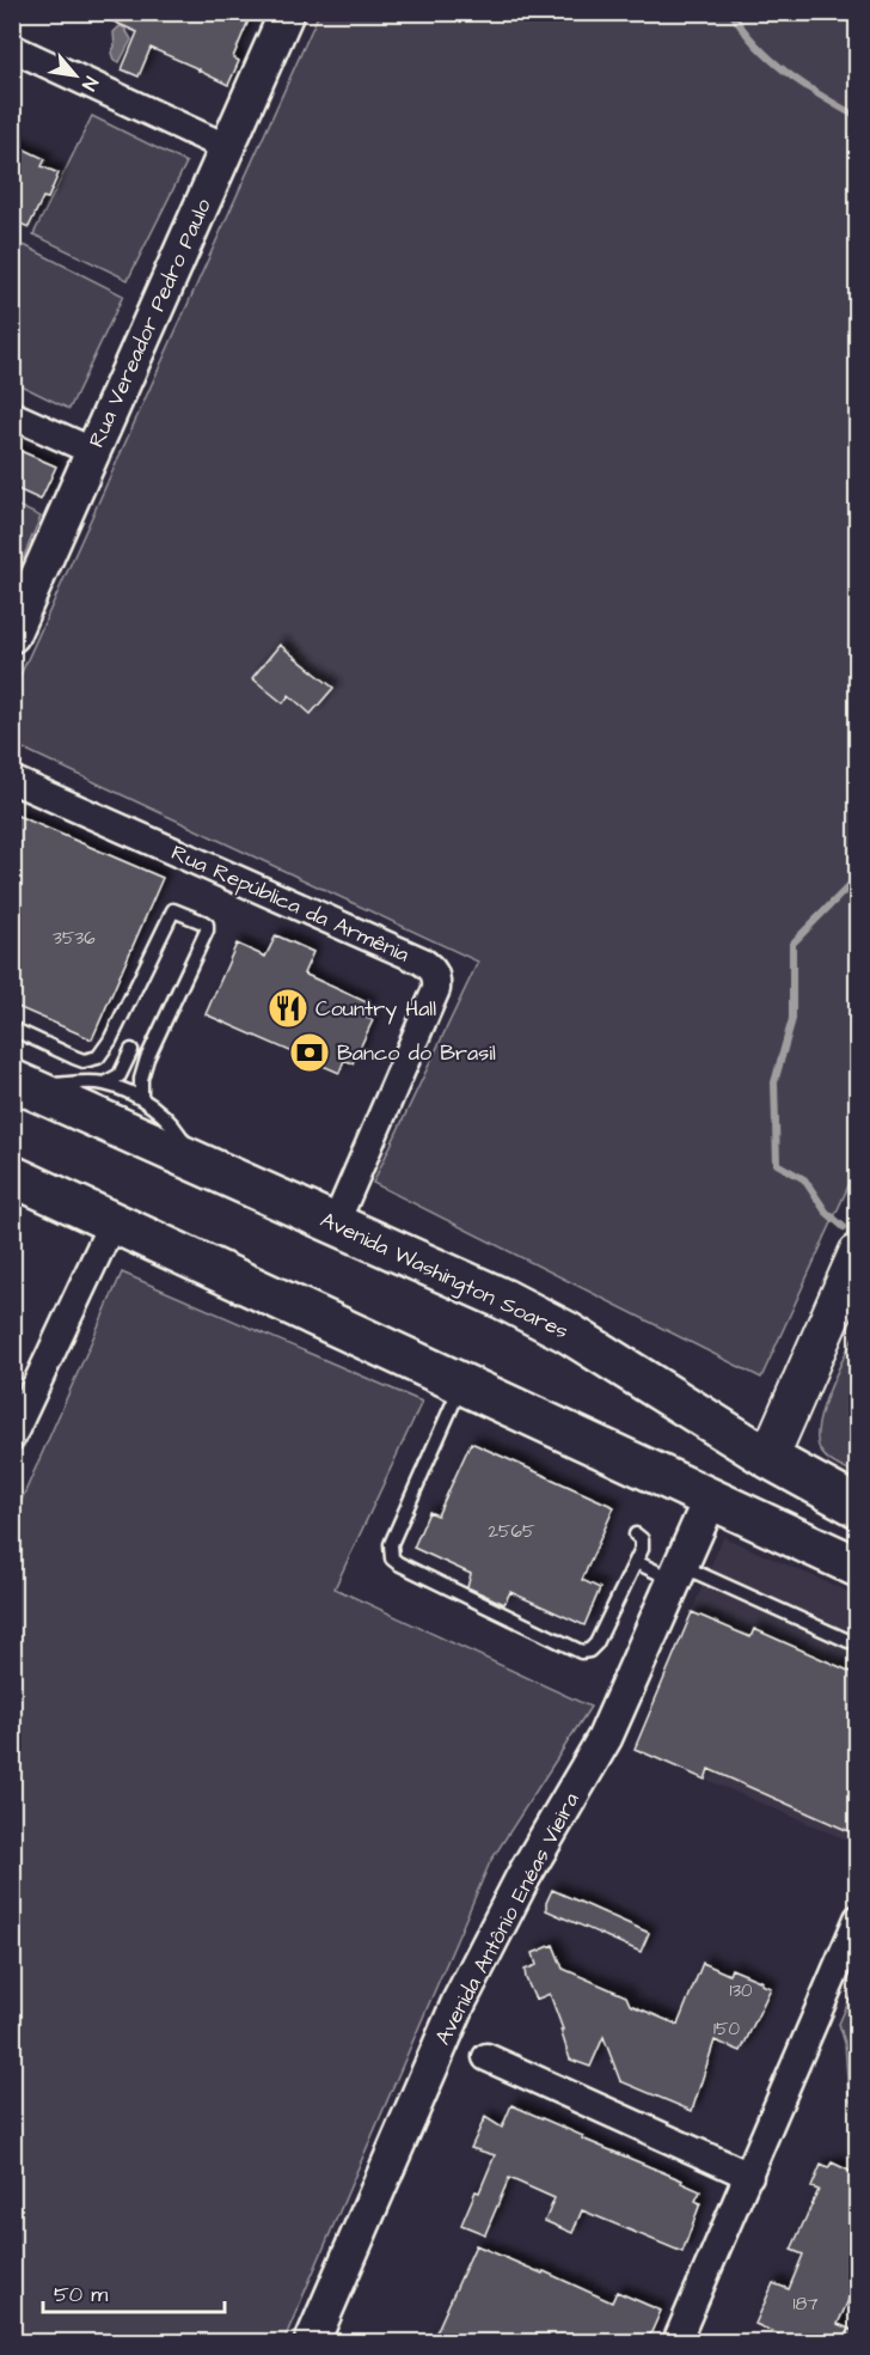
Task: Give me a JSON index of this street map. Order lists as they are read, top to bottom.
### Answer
{
  "streets": {
    "highway": ["Avenida Washington Soares"],
    "street": ["Rua Vereador Pedro Paulo", "Rua República da Armênia", "Avenida Antônio Enéas Vieira"]
  },
  "crossings": [
    ["Rua República da Armênia", "Avenida Washington Soares"]
  ],
  "places": {
    "restaurant": ["Country Hall"],
    "bank": ["Banco do Brasil"]
  },
  "house_numbers": [
    "3536",
    "2565",
    "130",
    "150",
    "187"
  ],
  "scale_bar": "50 m",
  "north": "bottom right"
}
